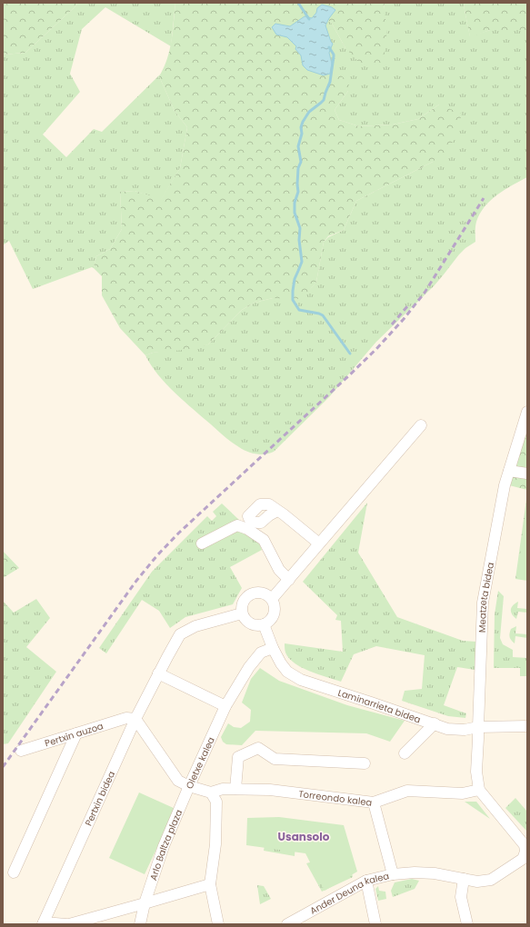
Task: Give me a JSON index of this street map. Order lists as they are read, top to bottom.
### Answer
{
  "streets": {
    "street": [
      "Meatzeta bidea",
      "Laminarrieta bidea",
      "Pertxin auzoa",
      "Oletxe kalea",
      "Torreondo kalea",
      "Pertxin bidea",
      "Arlo Baltza plaza",
      "Ander Deuna kalea"
    ]
  },
  "crossings": [
    ["Meatzeta bidea", "Laminarrieta bidea"],
    ["Laminarrieta bidea", "Oletxe kalea"],
    ["Laminarrieta bidea", "Pertxin bidea"],
    ["Pertxin auzoa", "Pertxin bidea"],
    ["Oletxe kalea", "Torreondo kalea"],
    ["Oletxe kalea", "Arlo Baltza plaza"],
    ["Torreondo kalea", "Ander Deuna kalea"]
  ],
  "districts": ["Usansolo"]
}
